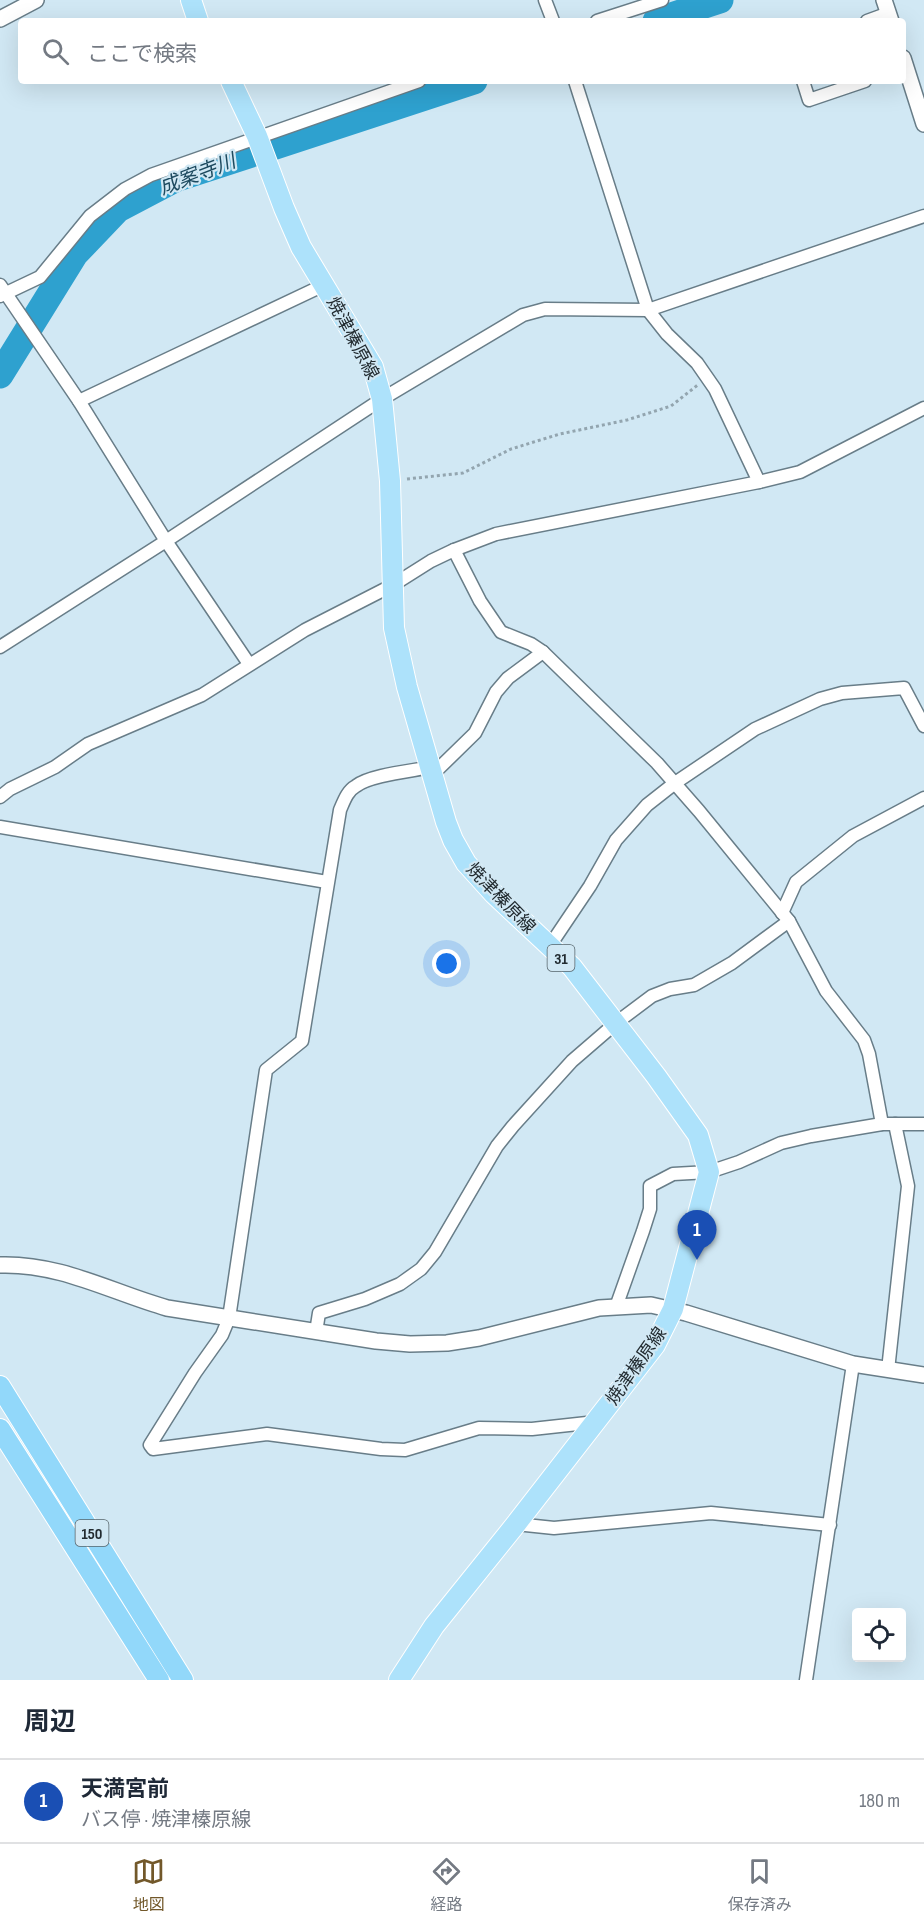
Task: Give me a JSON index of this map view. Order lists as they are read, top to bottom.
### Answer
{
  "streets": {
    "highway": ["150"],
    "main road": ["焼津榛原線", "31"]
  },
  "water": ["成案寺川"],
  "page": {
    "search": "ここで検索",
    "pins": "1",
    "heading": "周辺",
    "list": [
      {
        "mark": "1",
        "name": "天満宮前",
        "note": "バス停 · 焼津榛原線",
        "value": "180 m"
      }
    ],
    "nav": ["地図", "経路", "保存済み"]
  }
}
